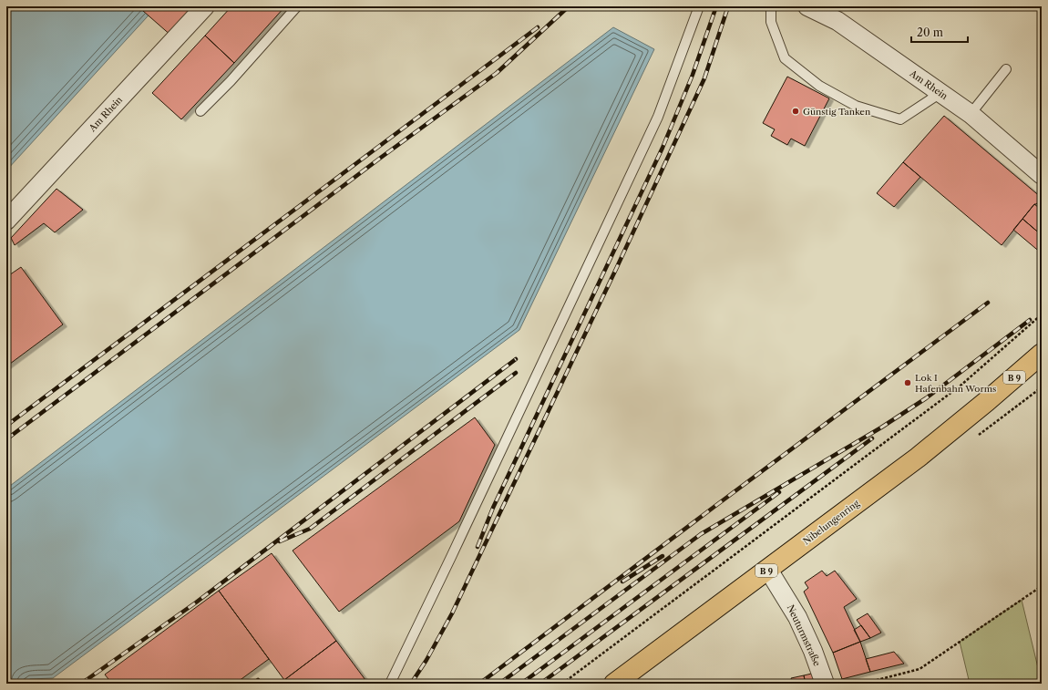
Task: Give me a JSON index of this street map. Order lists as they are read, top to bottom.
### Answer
{
  "streets": {
    "main road": ["B 9", "Nibelungenring"],
    "street": ["Am Rhein", "Neuturmstraße"]
  },
  "crossings": [
    ["Nibelungenring", "Neuturmstraße"]
  ],
  "places": ["Günstig Tanken", "Lok I Hafenbahn Worms"],
  "scale_bar": "20 m"
}
